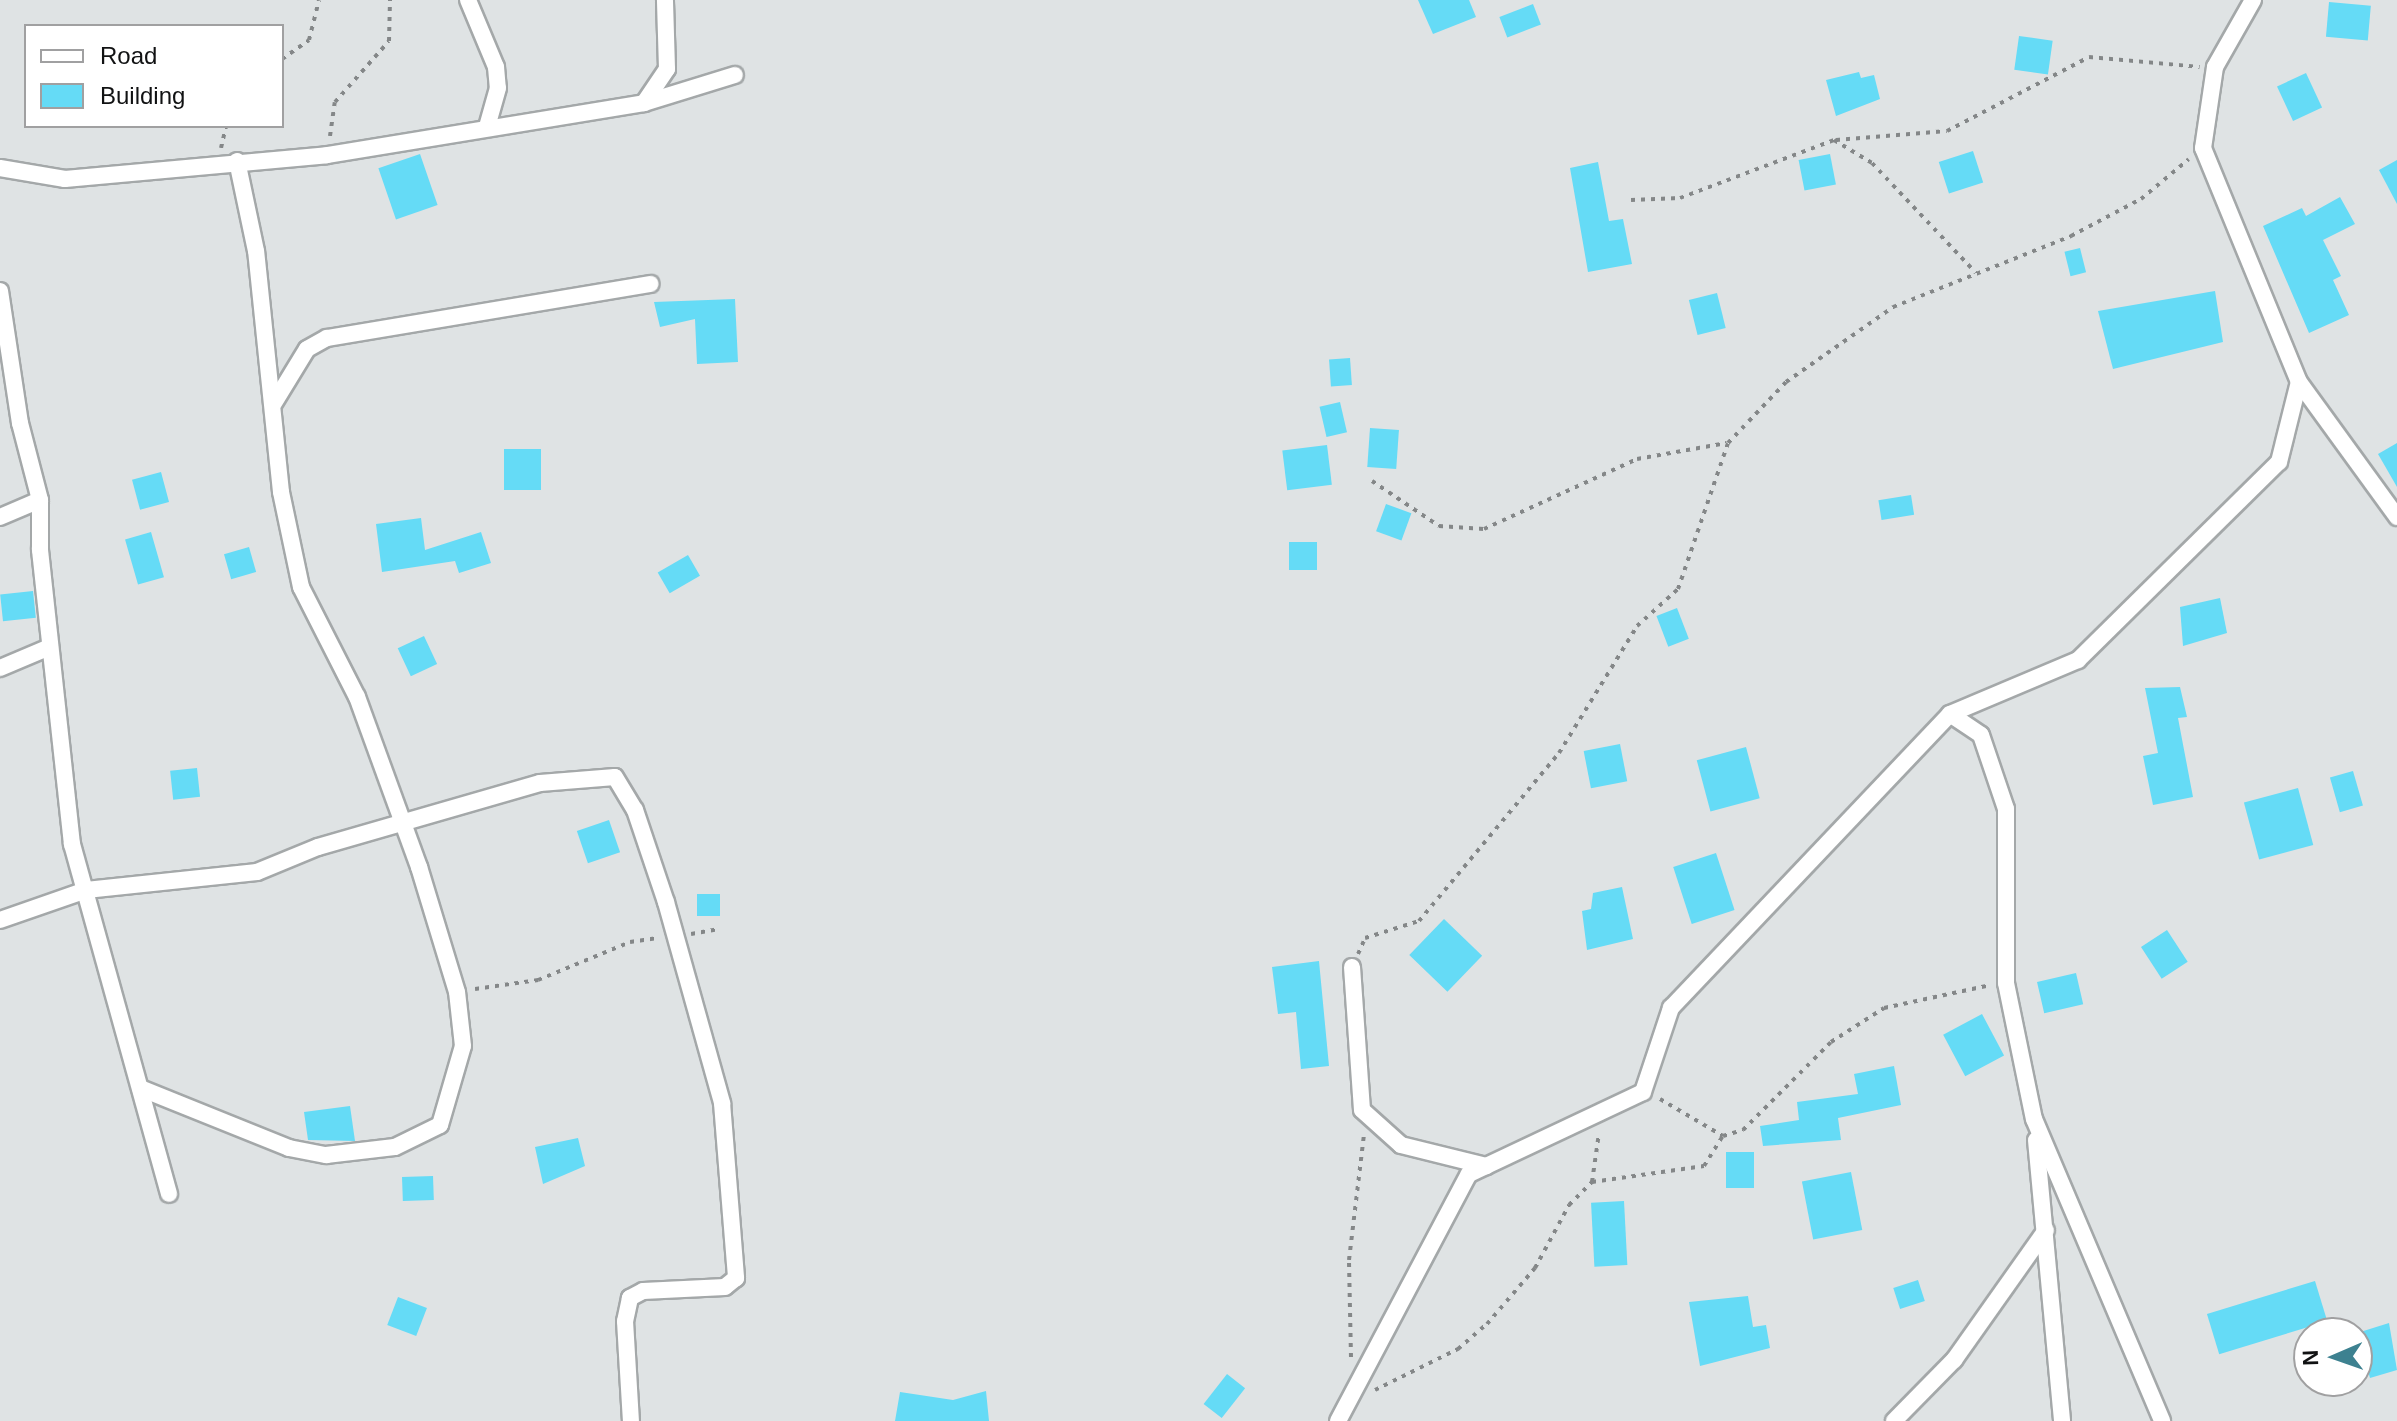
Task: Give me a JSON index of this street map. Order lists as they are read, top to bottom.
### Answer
{
  "legend": ["Road", "Building"],
  "north": "left"
}
